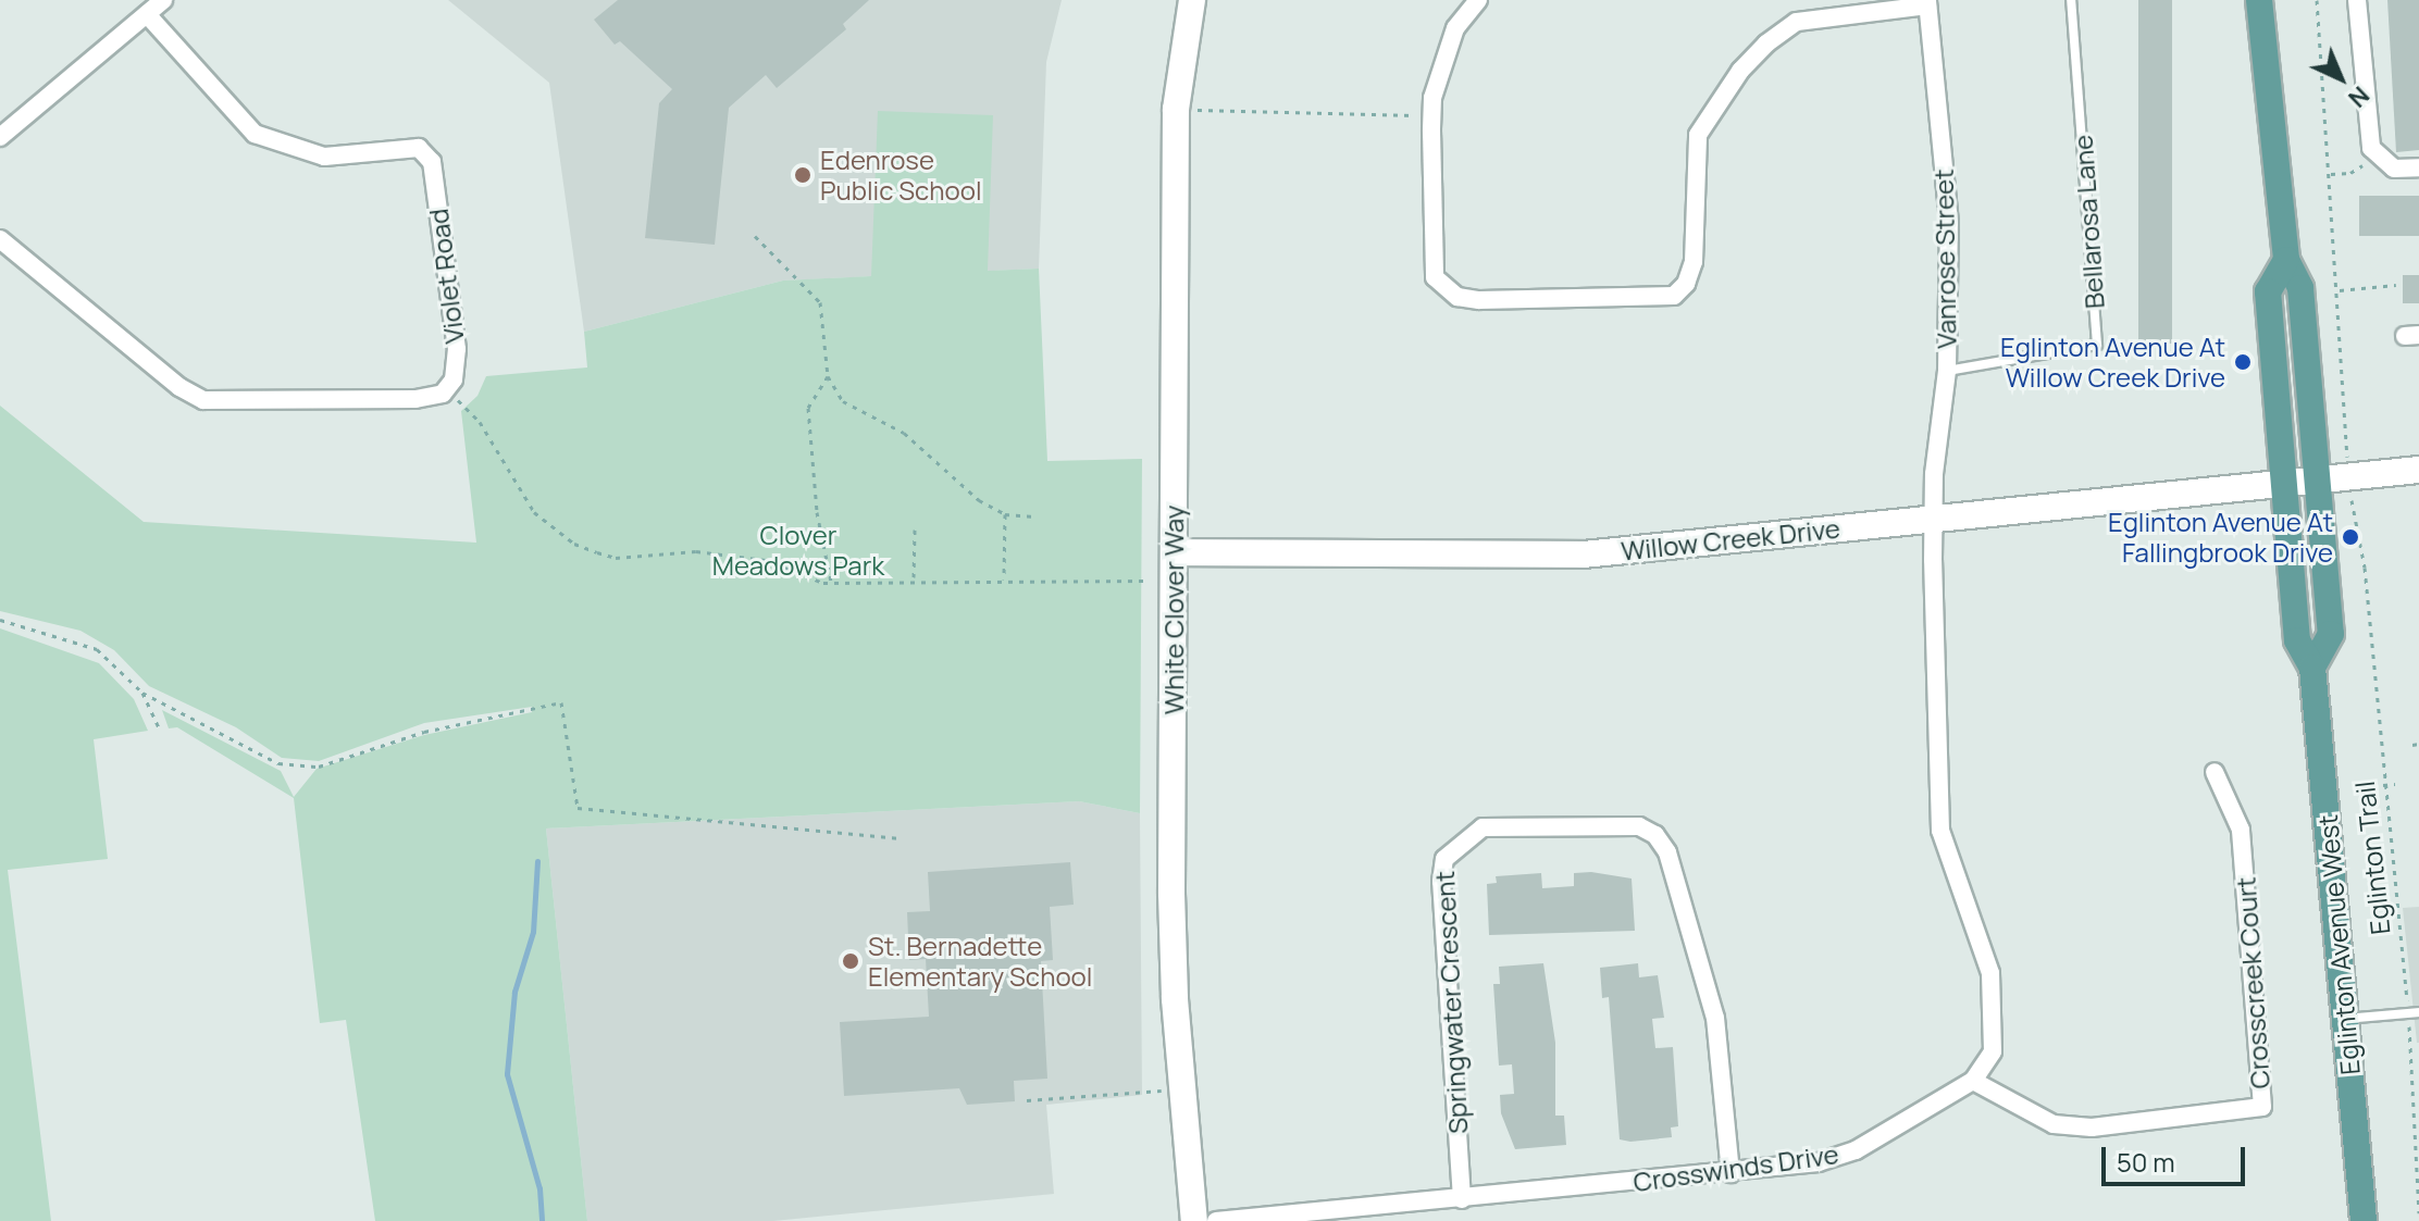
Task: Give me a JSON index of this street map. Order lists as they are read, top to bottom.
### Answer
{
  "streets": {
    "main road": ["Eglinton Avenue West"],
    "street": [
      "Vanrose Street",
      "Violet Road",
      "Willow Creek Drive",
      "White Clover Way",
      "Crosscreek Court",
      "Springwater Crescent",
      "Crosswinds Drive"
    ],
    "lane": ["Bellarosa Lane"],
    "path": ["Eglinton Trail"]
  },
  "crossings": [
    ["Bellarosa Lane", "Vanrose Street"],
    ["Vanrose Street", "Willow Creek Drive"],
    ["Willow Creek Drive", "White Clover Way"],
    ["Willow Creek Drive", "Eglinton Avenue West"],
    ["Crosscreek Court", "Crosswinds Drive"],
    ["Springwater Crescent", "Crosswinds Drive"]
  ],
  "parks": ["Clover Meadows Park"],
  "places": [
    "Edenrose Public School",
    "Eglinton Avenue At Willow Creek Drive",
    "Eglinton Avenue At Fallingbrook Drive",
    "St. Bernadette Elementary School"
  ],
  "scale_bar": "50 m",
  "north": "bottom right"
}
